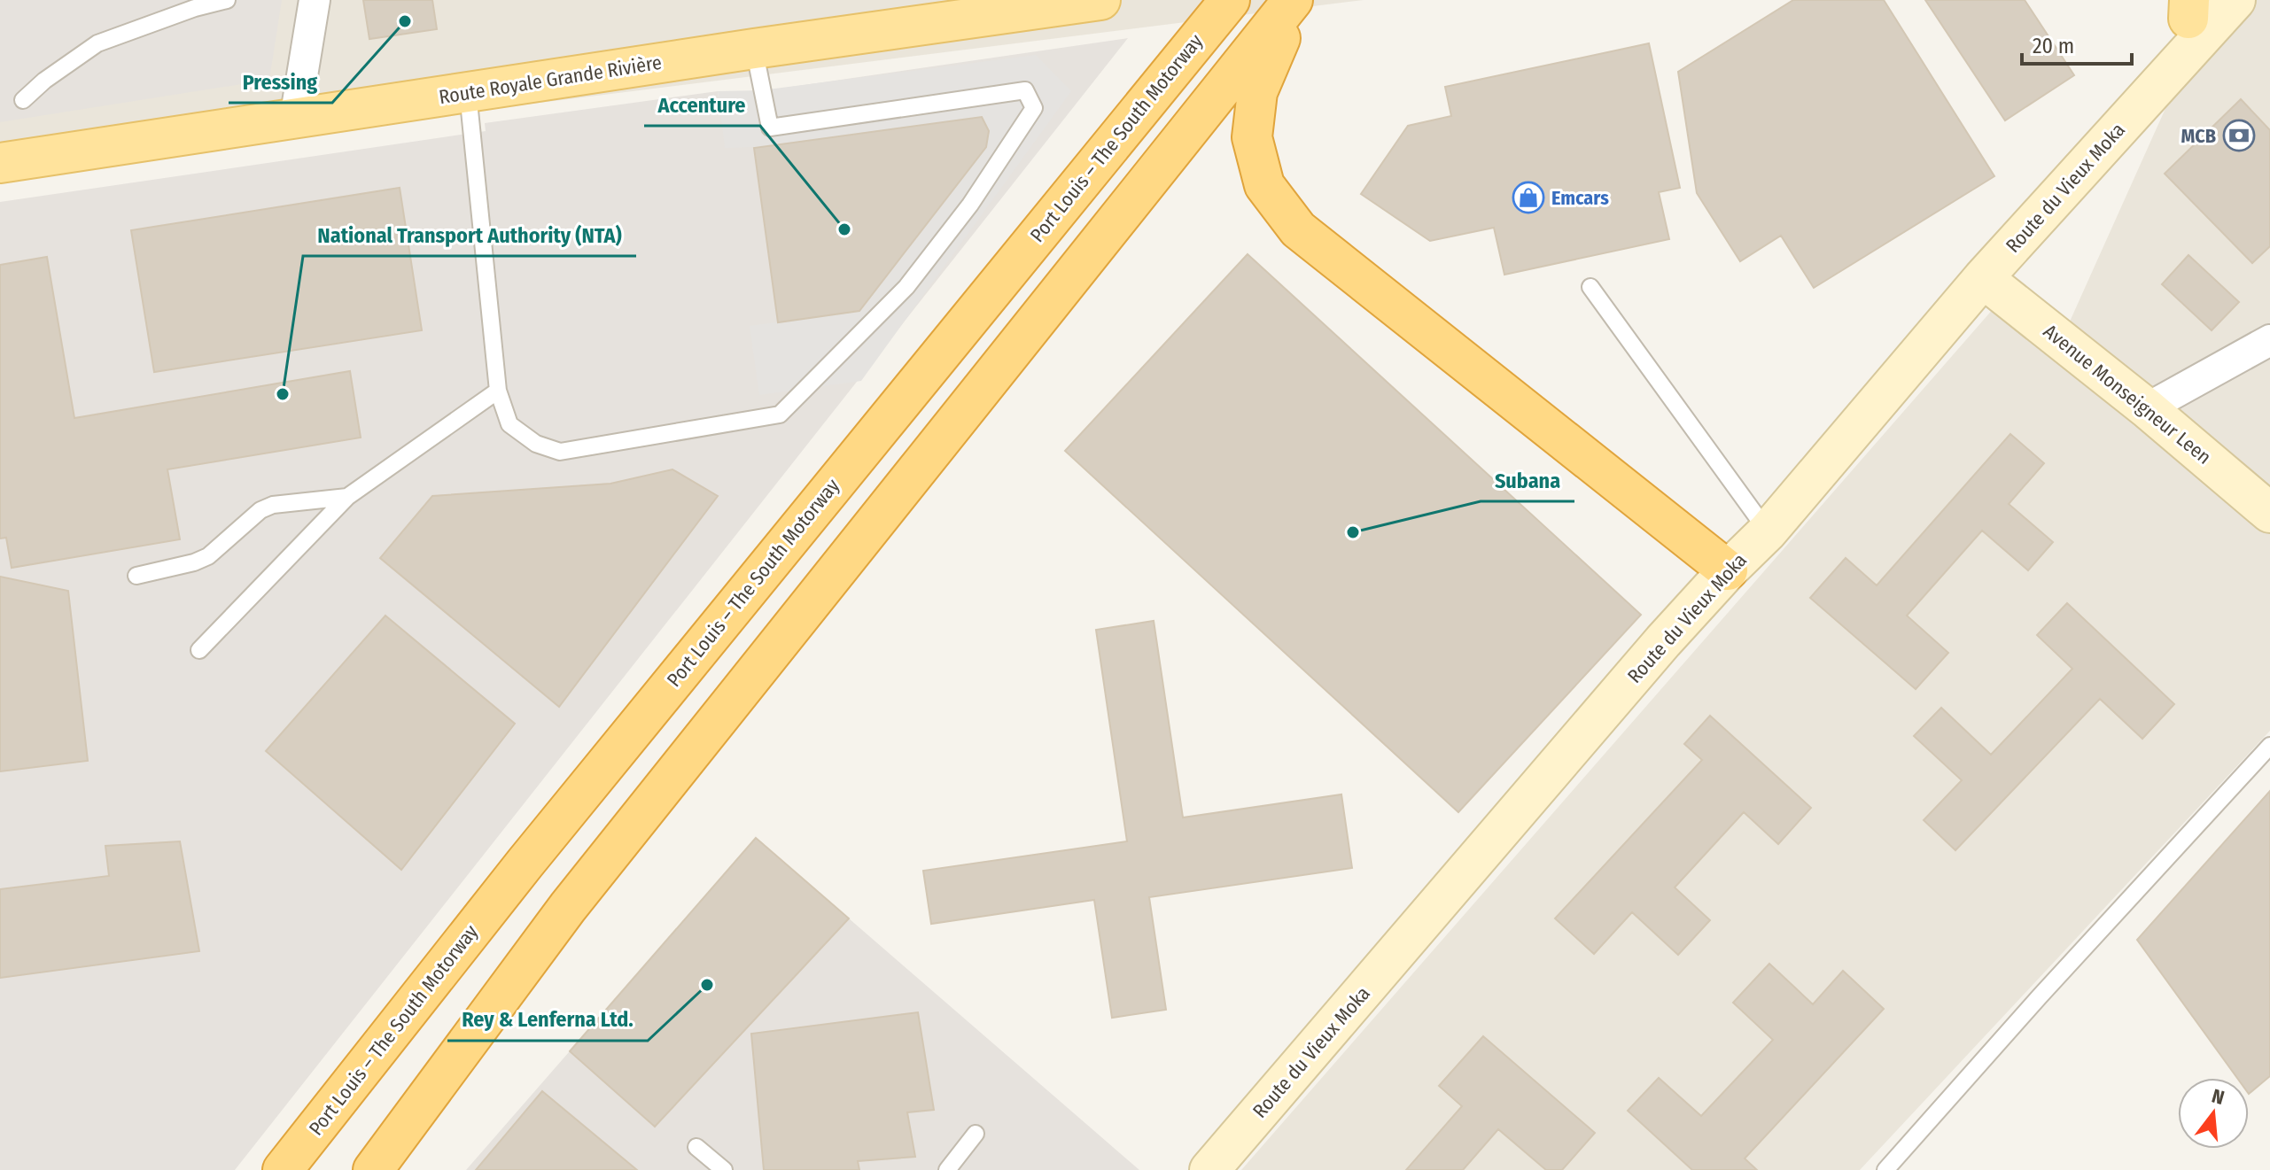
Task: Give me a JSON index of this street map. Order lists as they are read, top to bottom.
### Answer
{
  "streets": {
    "highway": ["Port Louis – The South Motorway"],
    "main road": ["Route Royale Grande Rivière", "Route du Vieux Moka", "Avenue Monseigneur Leen"]
  },
  "crossings": [
    ["Route du Vieux Moka", "Avenue Monseigneur Leen"]
  ],
  "places": {
    "other": [
      "Pressing",
      "Accenture",
      "National Transport Authority (NTA)",
      "Subana",
      "Rey & Lenferna Ltd."
    ],
    "bank": ["MCB"],
    "shop": ["Emcars"]
  },
  "scale_bar": "20 m",
  "north": "top"
}
